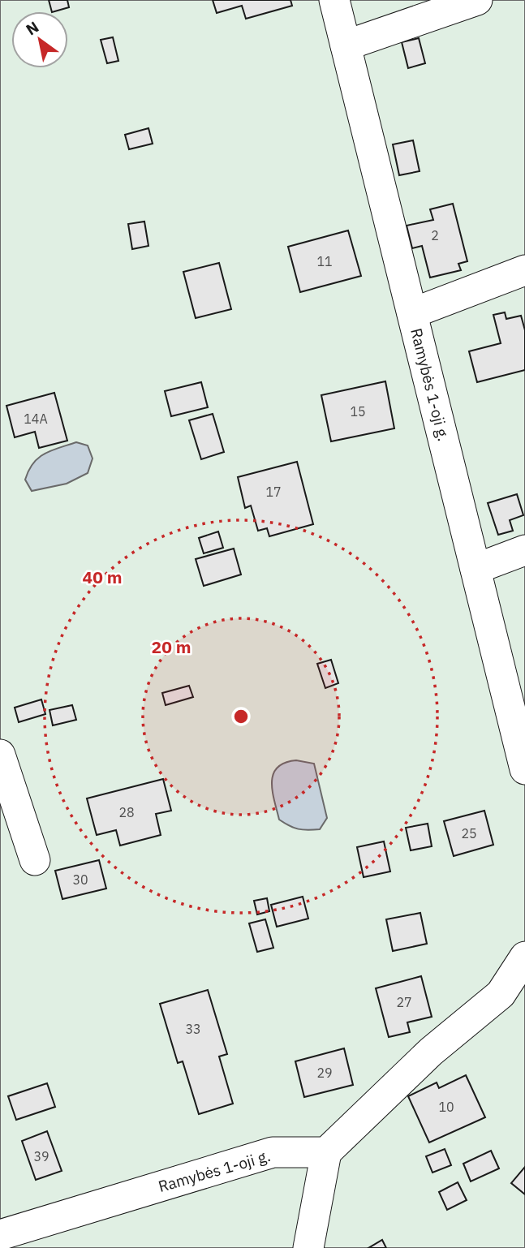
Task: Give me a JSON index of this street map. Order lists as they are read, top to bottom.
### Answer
{
  "streets": {
    "street": ["Ramybės 1-oji g."]
  },
  "house_numbers": [
    "2",
    "11",
    "15",
    "14A",
    "17",
    "28",
    "25",
    "30",
    "27",
    "33",
    "29",
    "10",
    "39"
  ],
  "north": "top left",
  "rings": ["40 m", "20 m"]
}
